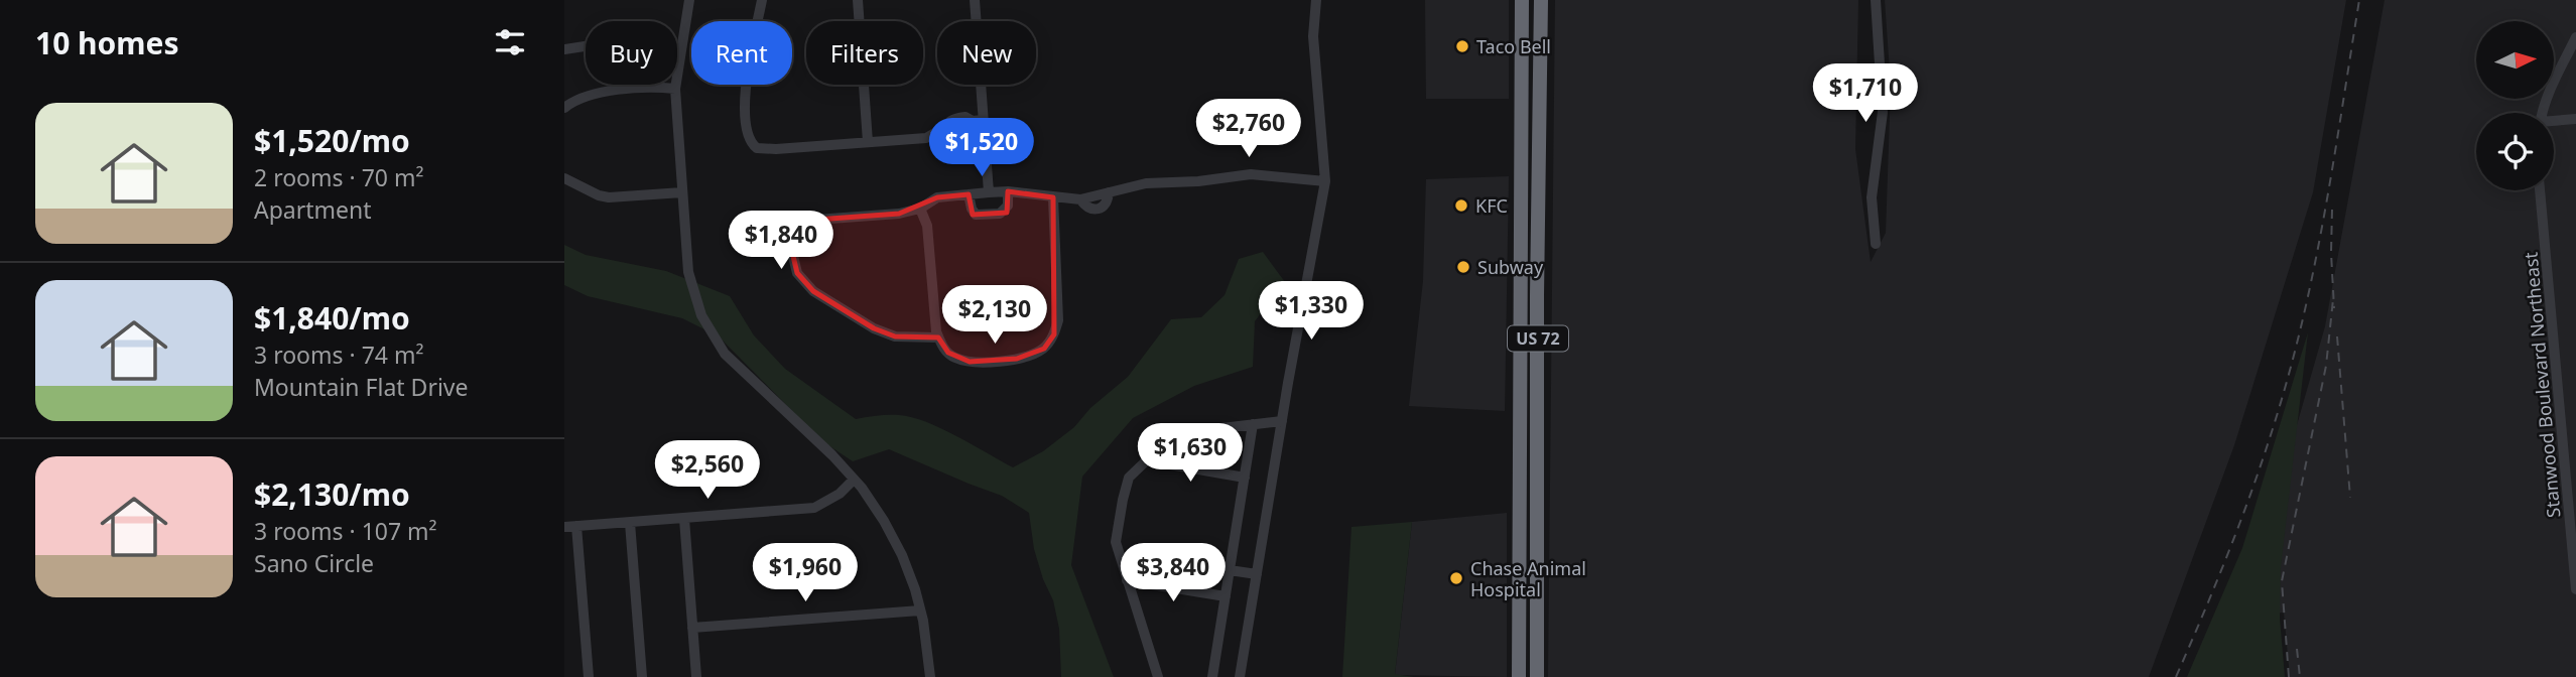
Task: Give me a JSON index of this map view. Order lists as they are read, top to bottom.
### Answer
{
  "streets": {
    "highway": ["US 72"],
    "street": ["Stanwood Boulevard Northeast"]
  },
  "places": [
    "Taco Bell",
    "KFC",
    "Subway",
    "Chase Animal Hospital"
  ],
  "north": "right",
  "page": {
    "heading": "10 homes",
    "chip": [
      "Buy",
      "Rent",
      "Filters",
      "New"
    ],
    "price": [
      "$1,710",
      "$2,760",
      "$1,520",
      "$1,840",
      "$1,330",
      "$2,130",
      "$1,630",
      "$2,560",
      "$1,960",
      "$3,840"
    ],
    "list": [
      {
        "name": "$1,520/mo",
        "note": "2 rooms · 70 m² · Apartment"
      },
      {
        "name": "$1,840/mo",
        "note": "3 rooms · 74 m² · Mountain Flat Drive"
      },
      {
        "name": "$2,130/mo",
        "note": "3 rooms · 107 m² · Sano Circle"
      }
    ]
  }
}
